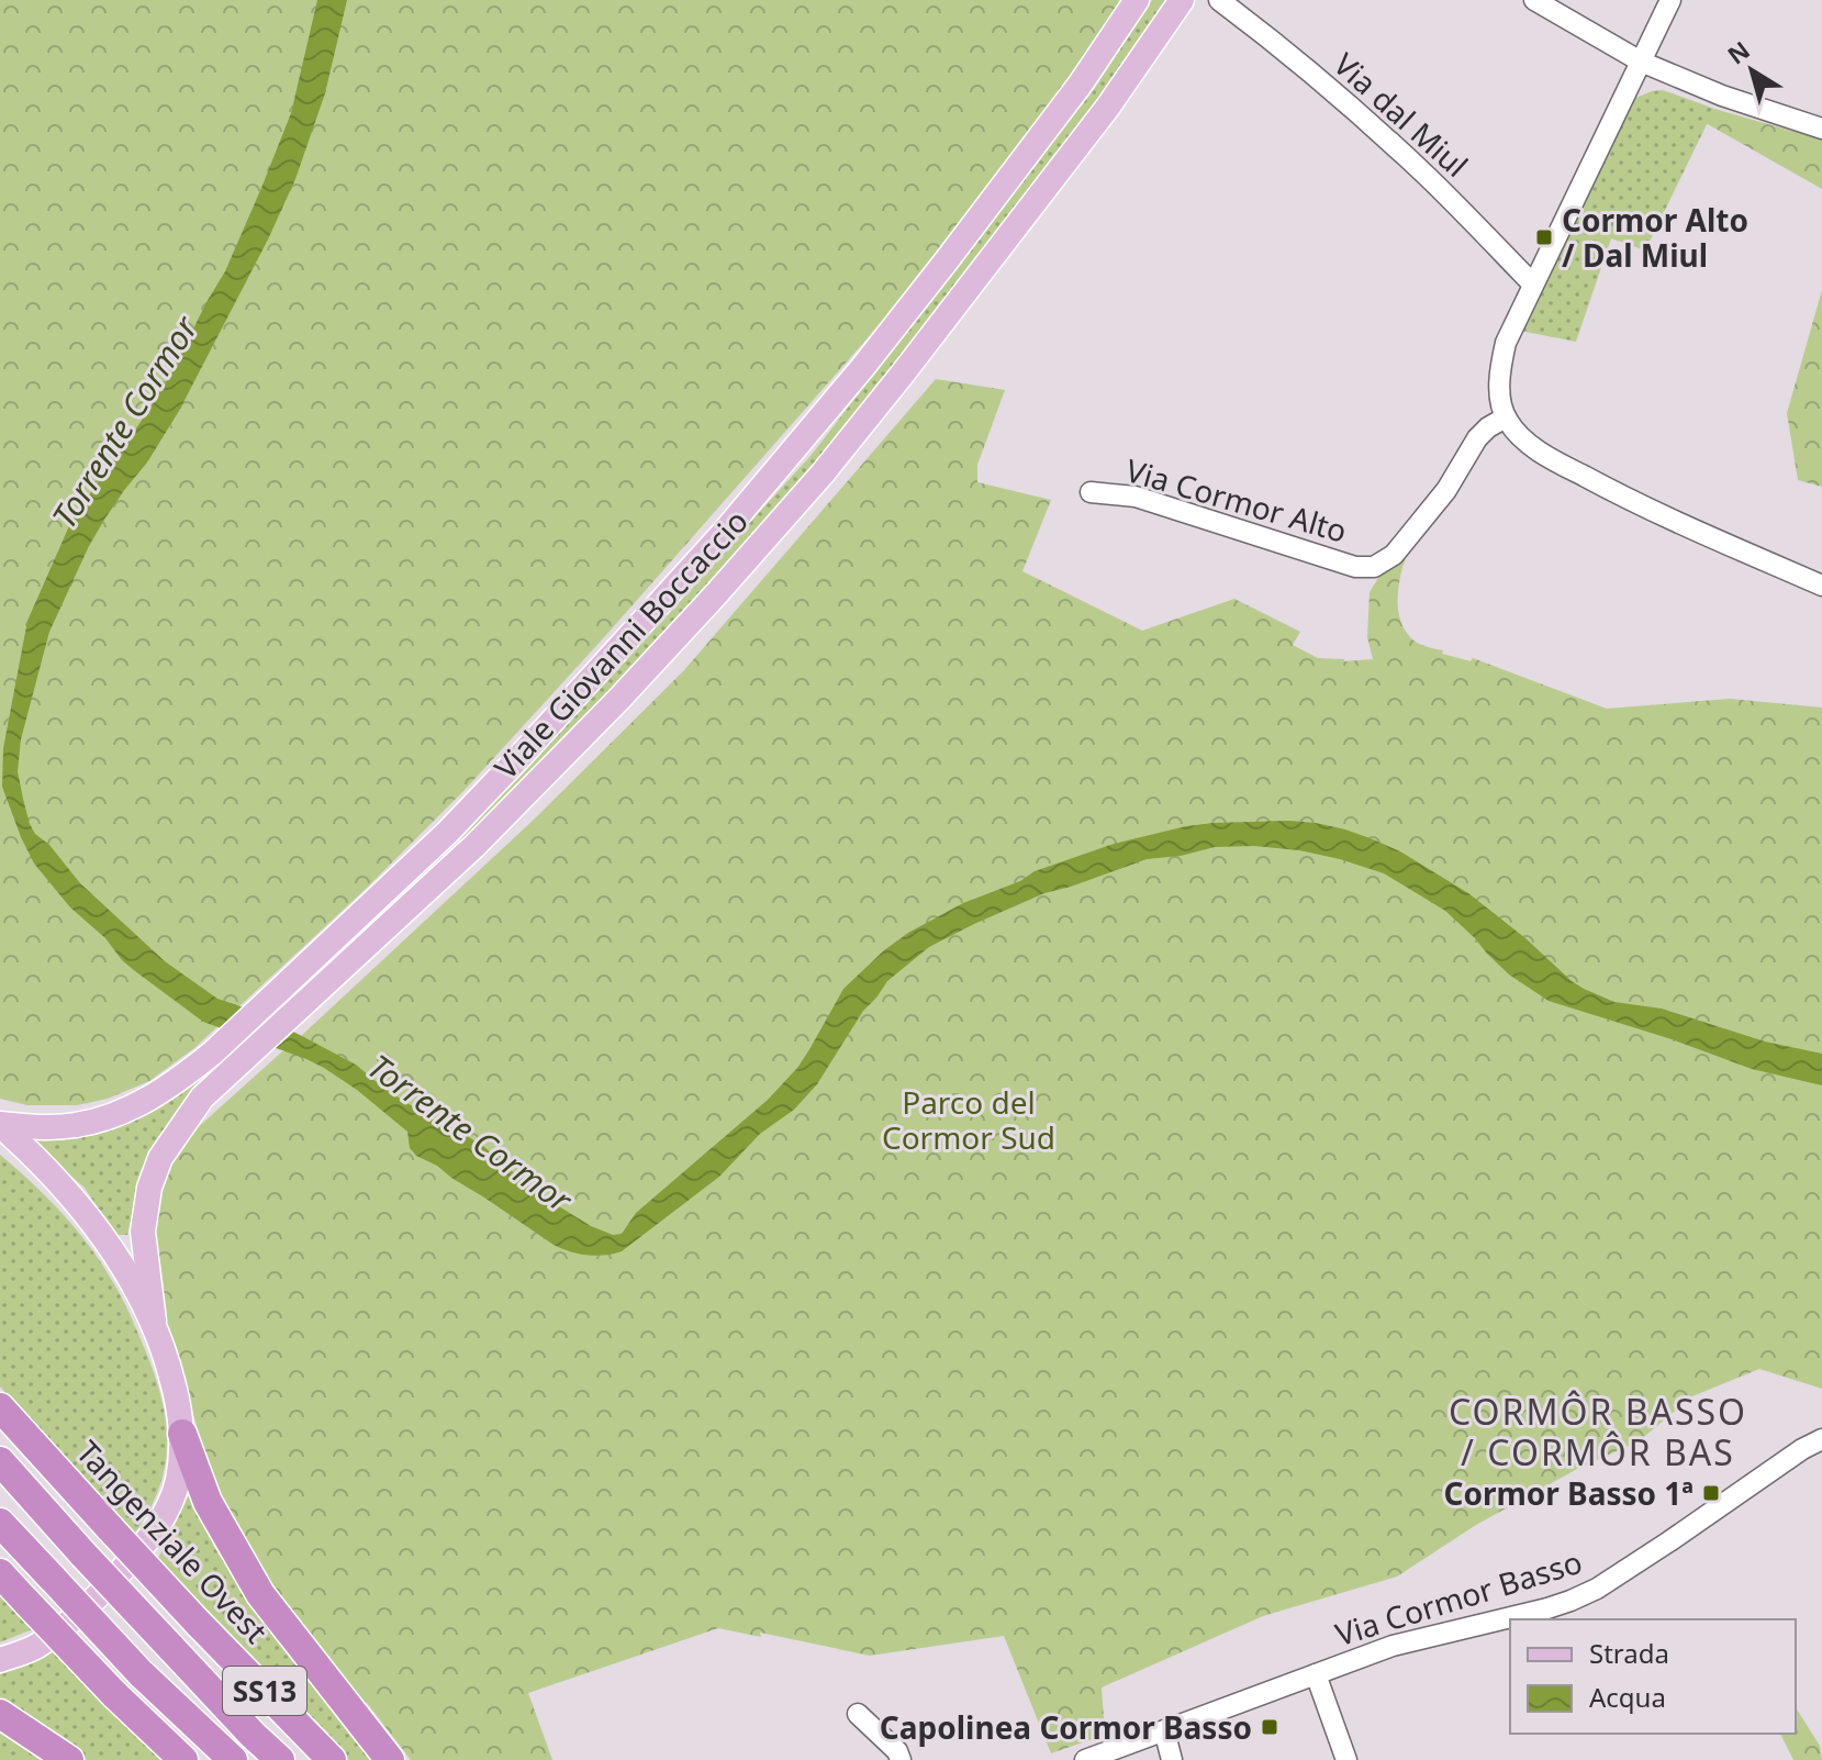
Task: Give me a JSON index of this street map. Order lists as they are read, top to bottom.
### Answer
{
  "streets": {
    "highway": ["Tangenziale Ovest", "SS13"],
    "main road": ["Viale Giovanni Boccaccio"],
    "street": ["Via dal Miul", "Via Cormor Alto", "Via Cormor Basso"]
  },
  "districts": ["CORMÔR BASSO / CORMÔR BAS"],
  "water": ["Torrente Cormor"],
  "parks": ["Parco del Cormor Sud"],
  "places": {
    "transit": ["Cormor Alto / Dal Miul", "Cormor Basso 1ª", "Capolinea Cormor Basso"]
  },
  "legend": ["Strada", "Acqua"],
  "north": "top left"
}
